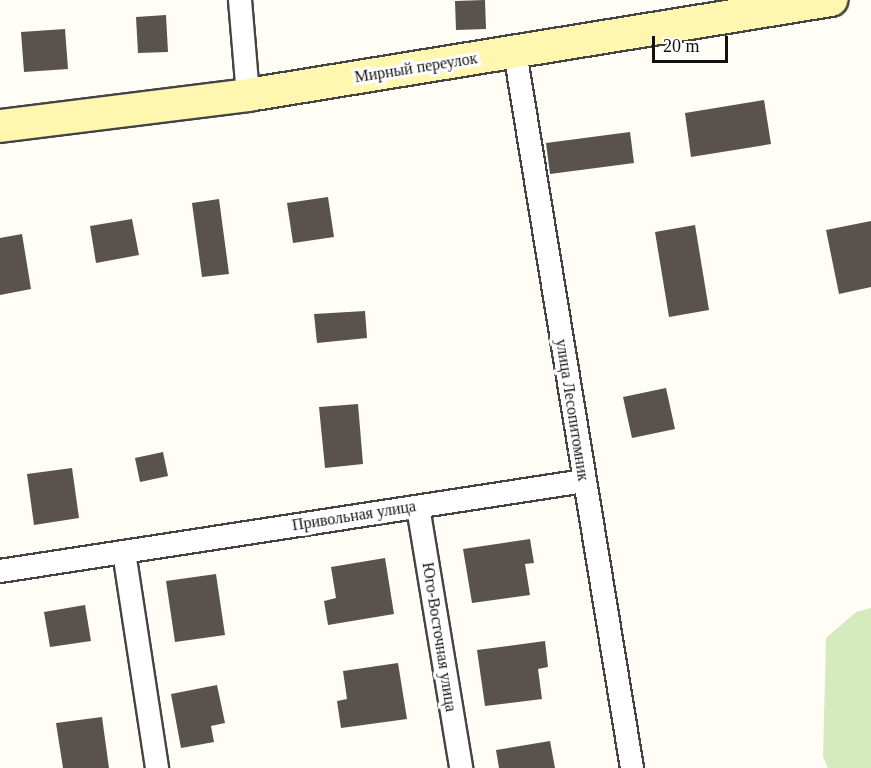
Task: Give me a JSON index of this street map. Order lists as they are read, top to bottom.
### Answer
{
  "streets": {
    "street": [
      "Мирный переулок",
      "улица Лесопитомник",
      "Привольная улица",
      "Юго-Восточная улица"
    ]
  },
  "crossings": [
    ["Мирный переулок", "улица Лесопитомник"],
    ["улица Лесопитомник", "Привольная улица"],
    ["Привольная улица", "Юго-Восточная улица"]
  ],
  "scale_bar": "20 m"
}
